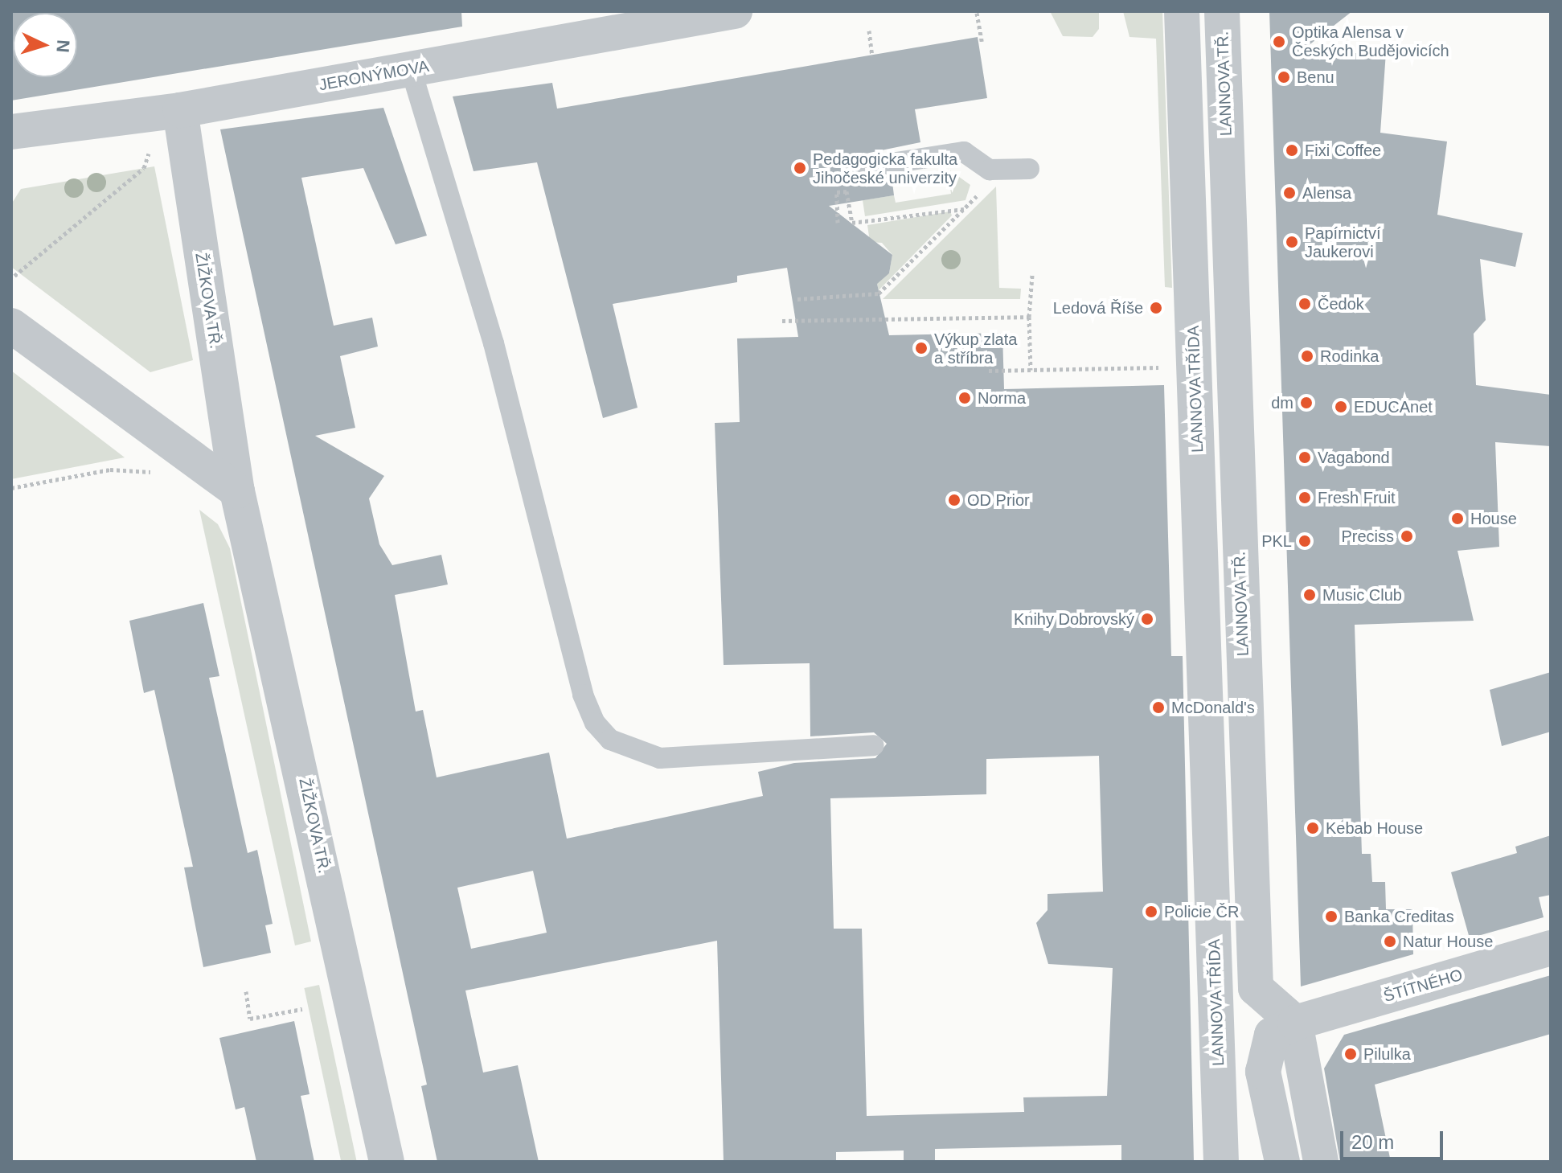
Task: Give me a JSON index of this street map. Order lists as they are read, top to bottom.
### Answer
{
  "streets": {
    "street": [
      "JERONÝMOVA",
      "LANNOVA TŘ.",
      "ŽIŽKOVA TŘ.",
      "LANNOVA TŘÍDA",
      "ŠTÍTNÉHO"
    ]
  },
  "crossings": [
    ["JERONÝMOVA", "ŽIŽKOVA TŘ."],
    ["LANNOVA TŘ.", "ŠTÍTNÉHO"]
  ],
  "places": [
    "Optika Alensa v Českých Budějovicích",
    "Benu",
    "Fixi Coffee",
    "Pedagogicka fakulta Jihočeské univerzity",
    "Alensa",
    "Papírnictví Jaukerovi",
    "Čedok",
    "Ledová Říše",
    "Výkup zlata a stříbra",
    "Rodinka",
    "Norma",
    "dm",
    "EDUCAnet",
    "Vagabond",
    "Fresh Fruit",
    "OD Prior",
    "House",
    "Preciss",
    "PKL",
    "Music Club",
    "Knihy Dobrovský",
    "McDonald's",
    "Kebab House",
    "Policie ČR",
    "Banka Creditas",
    "Natur House",
    "Pilulka"
  ],
  "scale_bar": "20 m",
  "north": "right"
}
